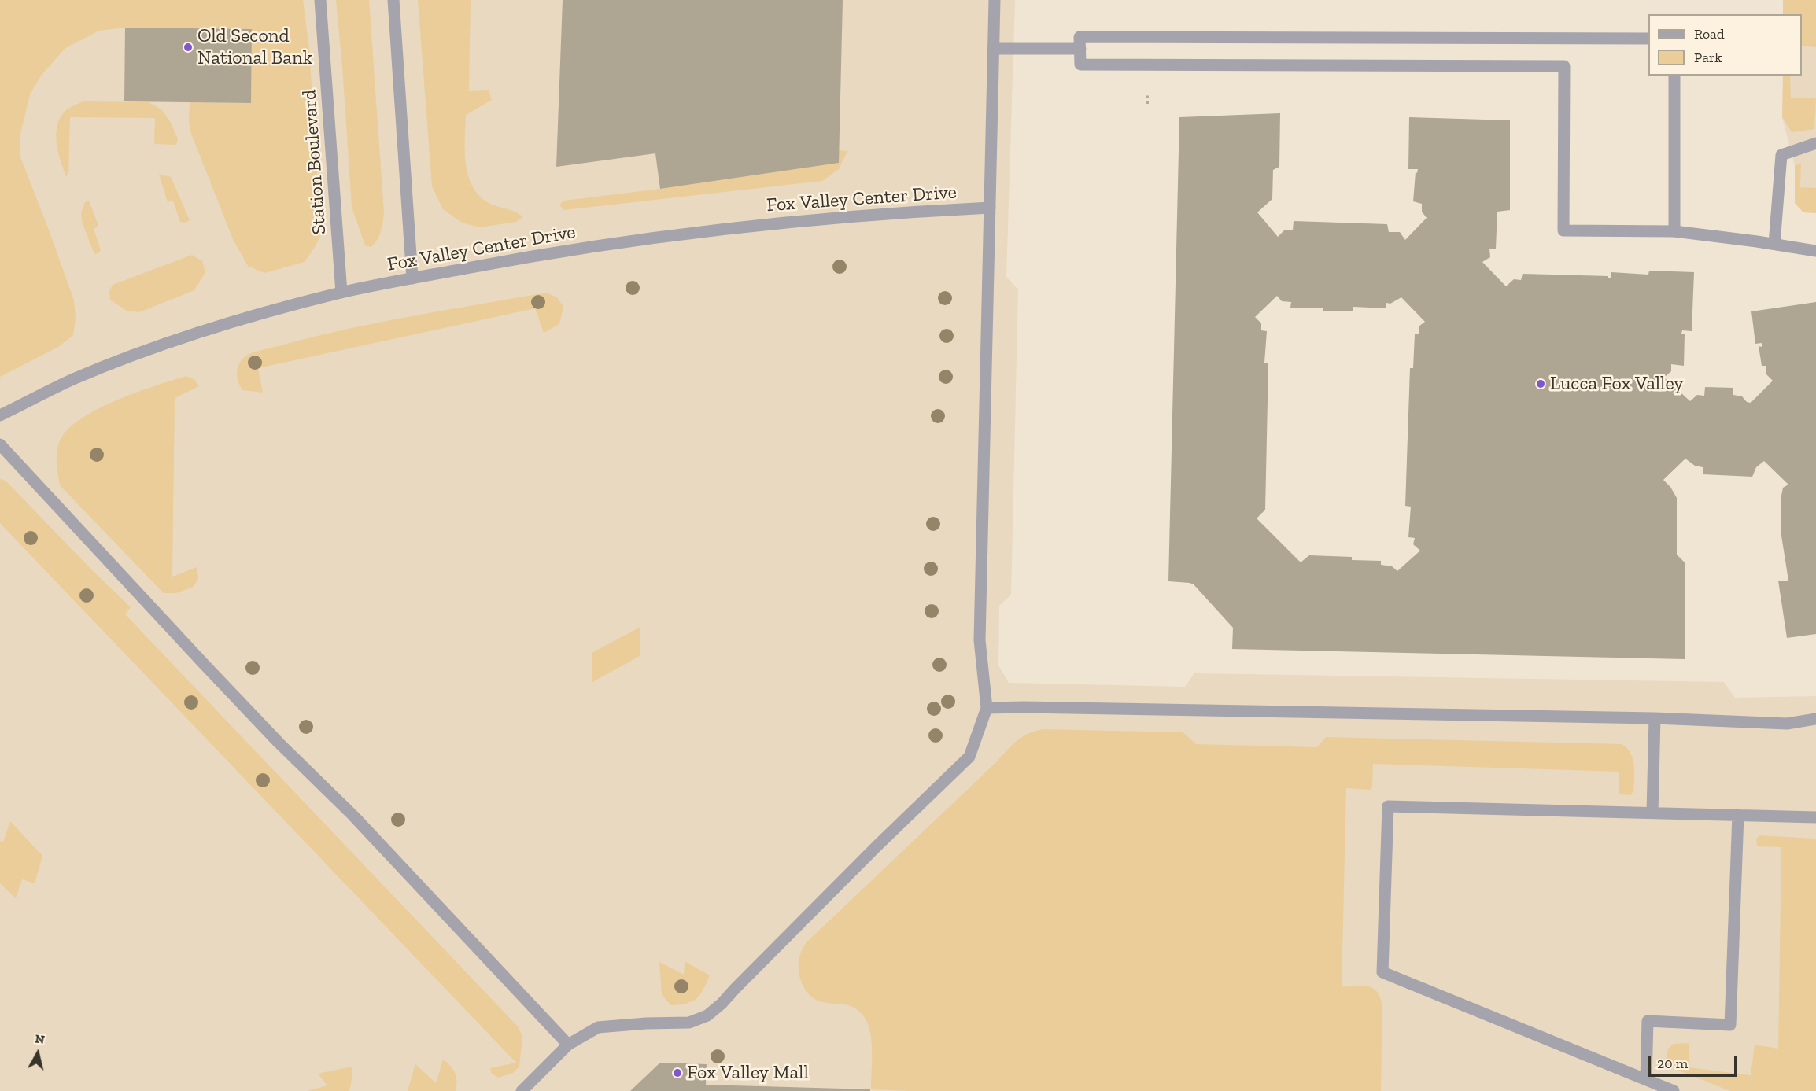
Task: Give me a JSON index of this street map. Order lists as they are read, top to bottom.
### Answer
{
  "streets": {
    "street": ["Station Boulevard", "Fox Valley Center Drive"]
  },
  "crossings": [
    ["Station Boulevard", "Fox Valley Center Drive"]
  ],
  "places": ["Old Second National Bank", "Lucca Fox Valley", "Fox Valley Mall"],
  "legend": ["Road", "Park"],
  "scale_bar": "20 m",
  "north": "top"
}
